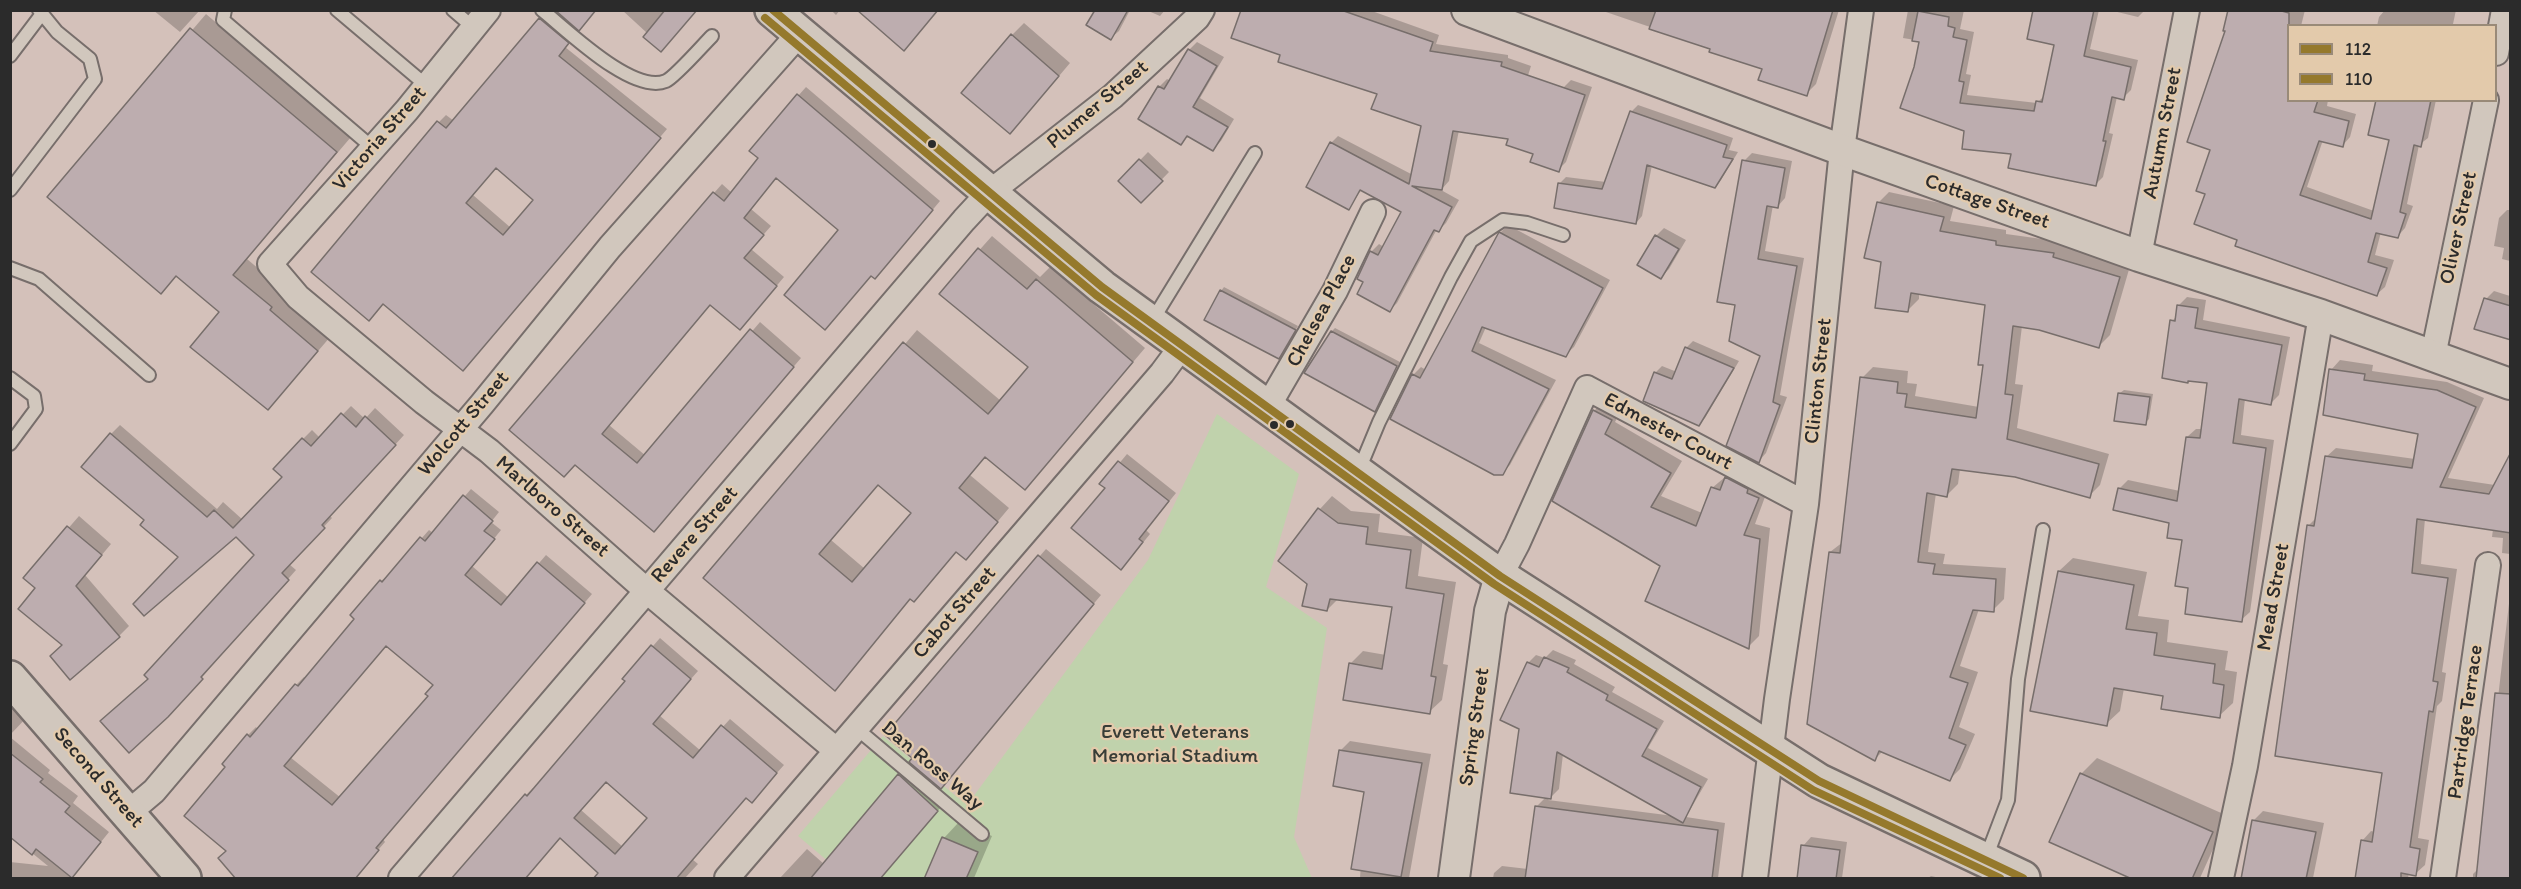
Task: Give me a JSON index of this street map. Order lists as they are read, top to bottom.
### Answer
{
  "streets": {
    "main road": ["Second Street"],
    "street": [
      "Plumer Street",
      "Autumn Street",
      "Victoria Street",
      "Cottage Street",
      "Oliver Street",
      "Chelsea Place",
      "Clinton Street",
      "Wolcott Street",
      "Edmester Court",
      "Marlboro Street",
      "Revere Street",
      "Mead Street",
      "Cabot Street",
      "Partridge Terrace",
      "Spring Street"
    ],
    "lane": ["Dan Ross Way"]
  },
  "crossings": [
    ["Plumer Street", "Revere Street"],
    ["Autumn Street", "Cottage Street"],
    ["Victoria Street", "Marlboro Street"],
    ["Cottage Street", "Oliver Street"],
    ["Cottage Street", "Clinton Street"],
    ["Cottage Street", "Mead Street"],
    ["Clinton Street", "Edmester Court"],
    ["Wolcott Street", "Marlboro Street"],
    ["Wolcott Street", "Second Street"],
    ["Edmester Court", "Spring Street"],
    ["Marlboro Street", "Revere Street"],
    ["Marlboro Street", "Cabot Street"],
    ["Cabot Street", "Dan Ross Way"]
  ],
  "parks": ["Everett Veterans Memorial Stadium"],
  "lines": ["transit line 112", "transit line 110"],
  "legend": ["112", "110"]
}
